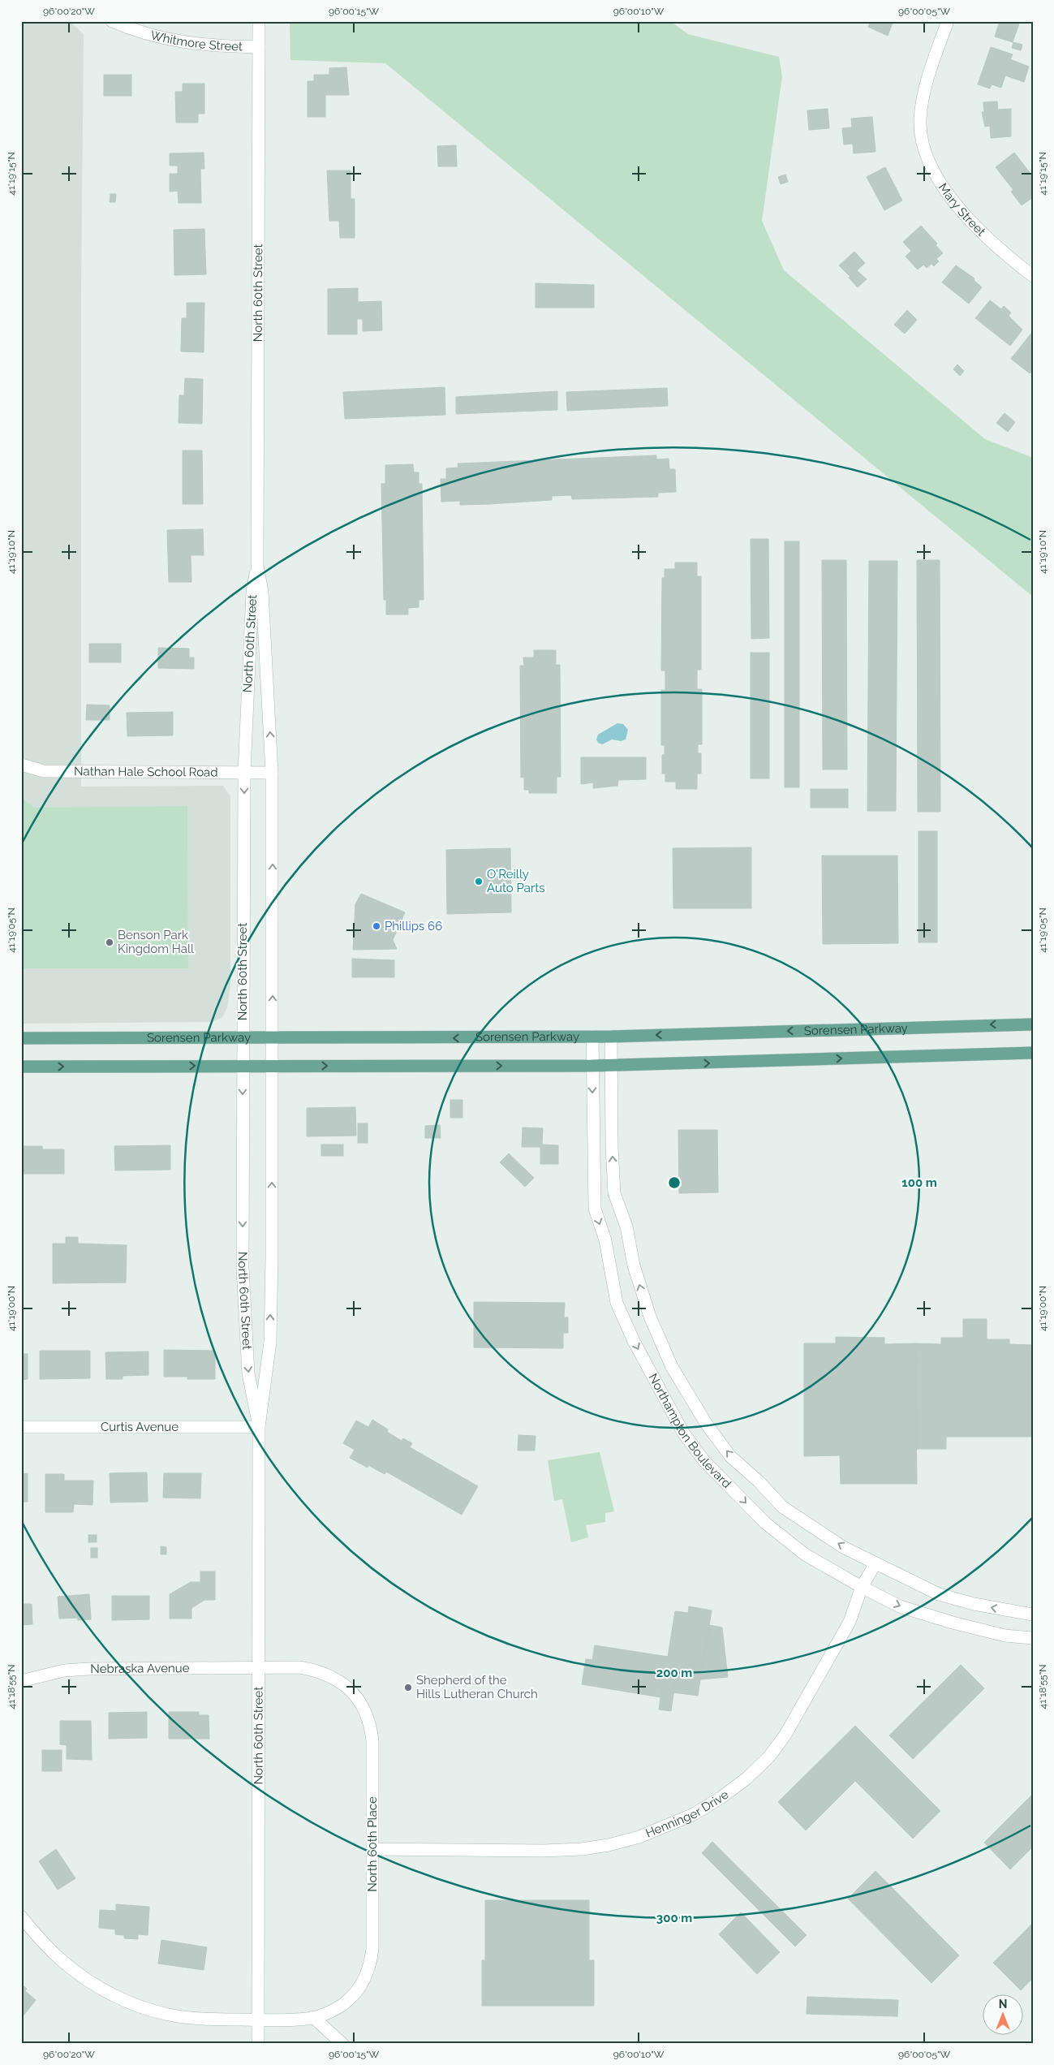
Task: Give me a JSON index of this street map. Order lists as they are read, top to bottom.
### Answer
{
  "streets": {
    "main road": ["Sorensen Parkway"],
    "street": [
      "Whitmore Street",
      "Mary Street",
      "North 60th Street",
      "Nathan Hale School Road",
      "Curtis Avenue",
      "Northampton Boulevard",
      "Nebraska Avenue",
      "Henninger Drive",
      "North 60th Place"
    ]
  },
  "crossings": [
    ["Whitmore Street", "North 60th Street"],
    ["North 60th Street", "Nathan Hale School Road"],
    ["North 60th Street", "Sorensen Parkway"],
    ["North 60th Street", "Curtis Avenue"],
    ["North 60th Street", "Nebraska Avenue"],
    ["North 60th Street", "North 60th Place"],
    ["Sorensen Parkway", "Northampton Boulevard"],
    ["Northampton Boulevard", "Henninger Drive"],
    ["Nebraska Avenue", "North 60th Place"],
    ["Henninger Drive", "North 60th Place"]
  ],
  "places": [
    "O'Reilly Auto Parts",
    "Phillips 66",
    "Benson Park Kingdom Hall",
    "Shepherd of the Hills Lutheran Church"
  ],
  "north": "top",
  "coordinates": [
    "96°00'20\"W",
    "96°00'15\"W",
    "96°00'10\"W",
    "96°00'05\"W",
    "41°19'15\"N",
    "41°19'10\"N",
    "41°19'05\"N",
    "41°19'00\"N",
    "41°18'55\"N"
  ],
  "rings": ["100 m", "200 m", "300 m"]
}
